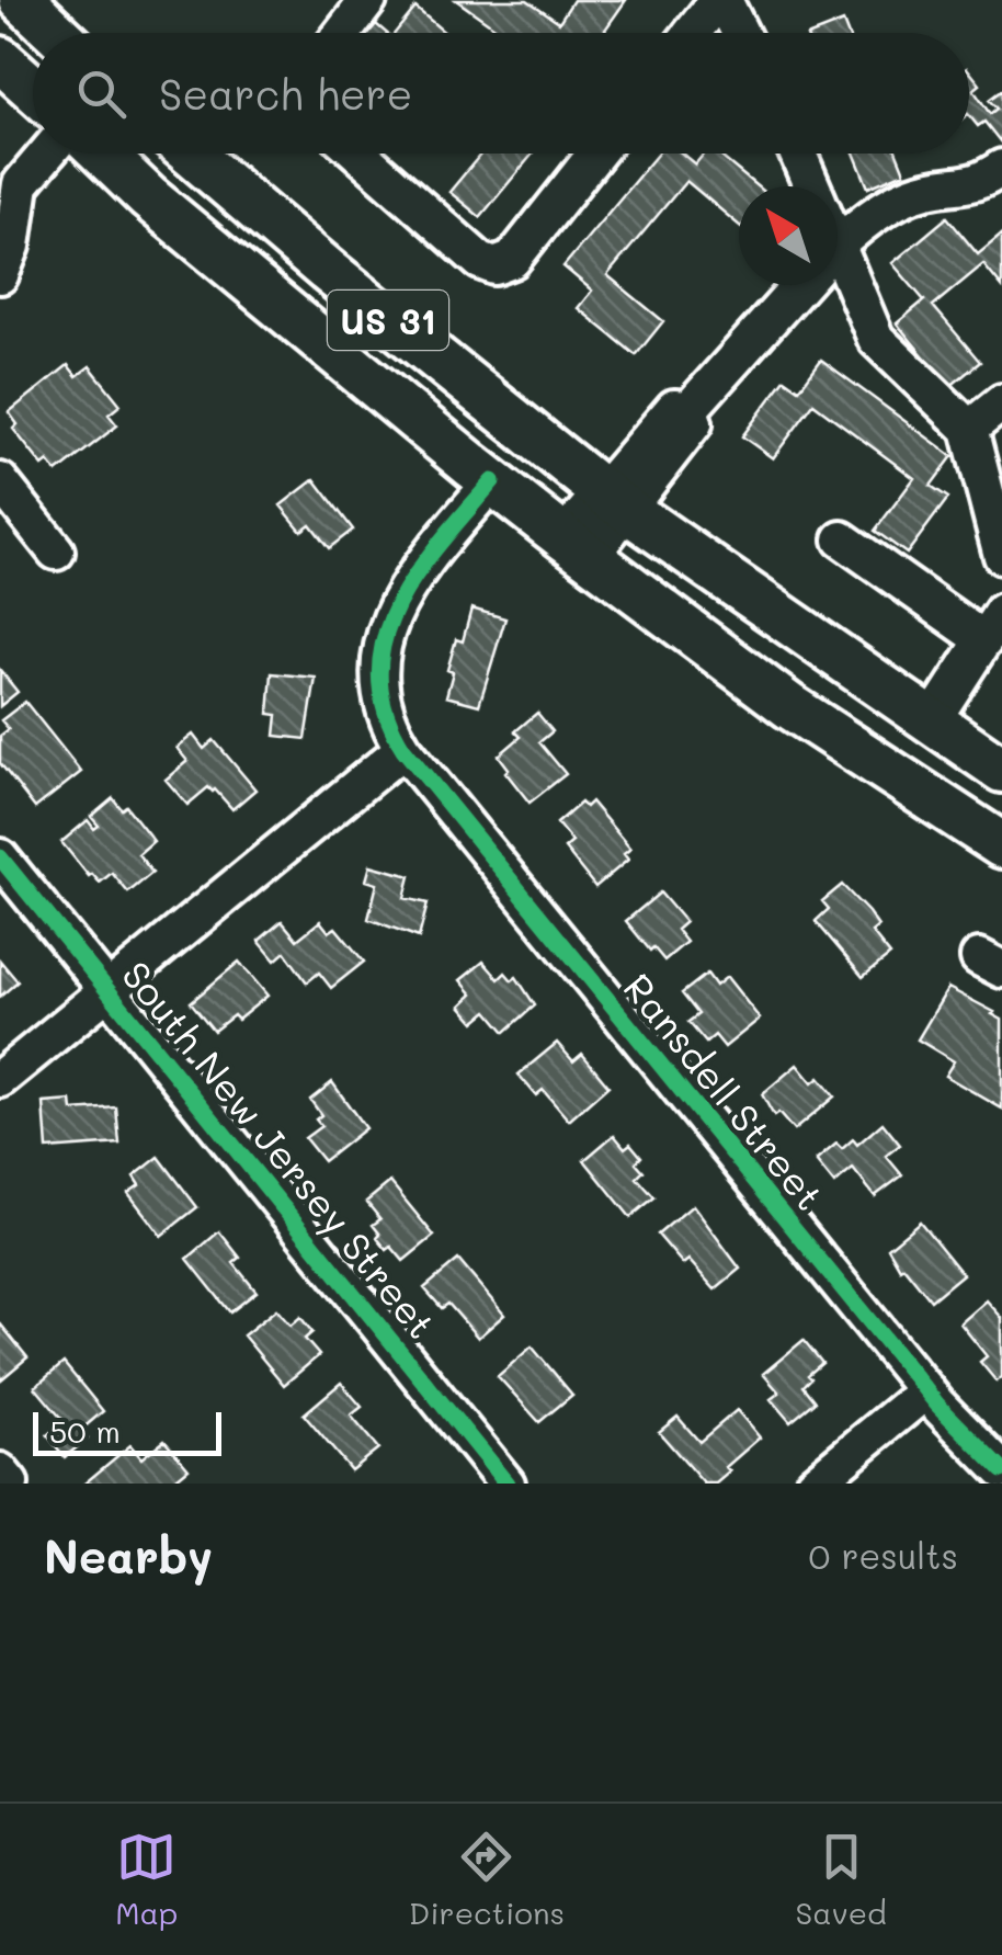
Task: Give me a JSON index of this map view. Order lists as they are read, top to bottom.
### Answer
{
  "streets": {
    "main road": ["US 31"],
    "street": ["Ransdell Street", "South New Jersey Street"]
  },
  "crossings": [
    ["US 31", "Ransdell Street"]
  ],
  "scale_bar": "50 m",
  "north": "top left",
  "page": {
    "search": "Search here",
    "scale": "50 m",
    "heading": ["Nearby", "0 results"],
    "nav": ["Map", "Directions", "Saved"]
  }
}
